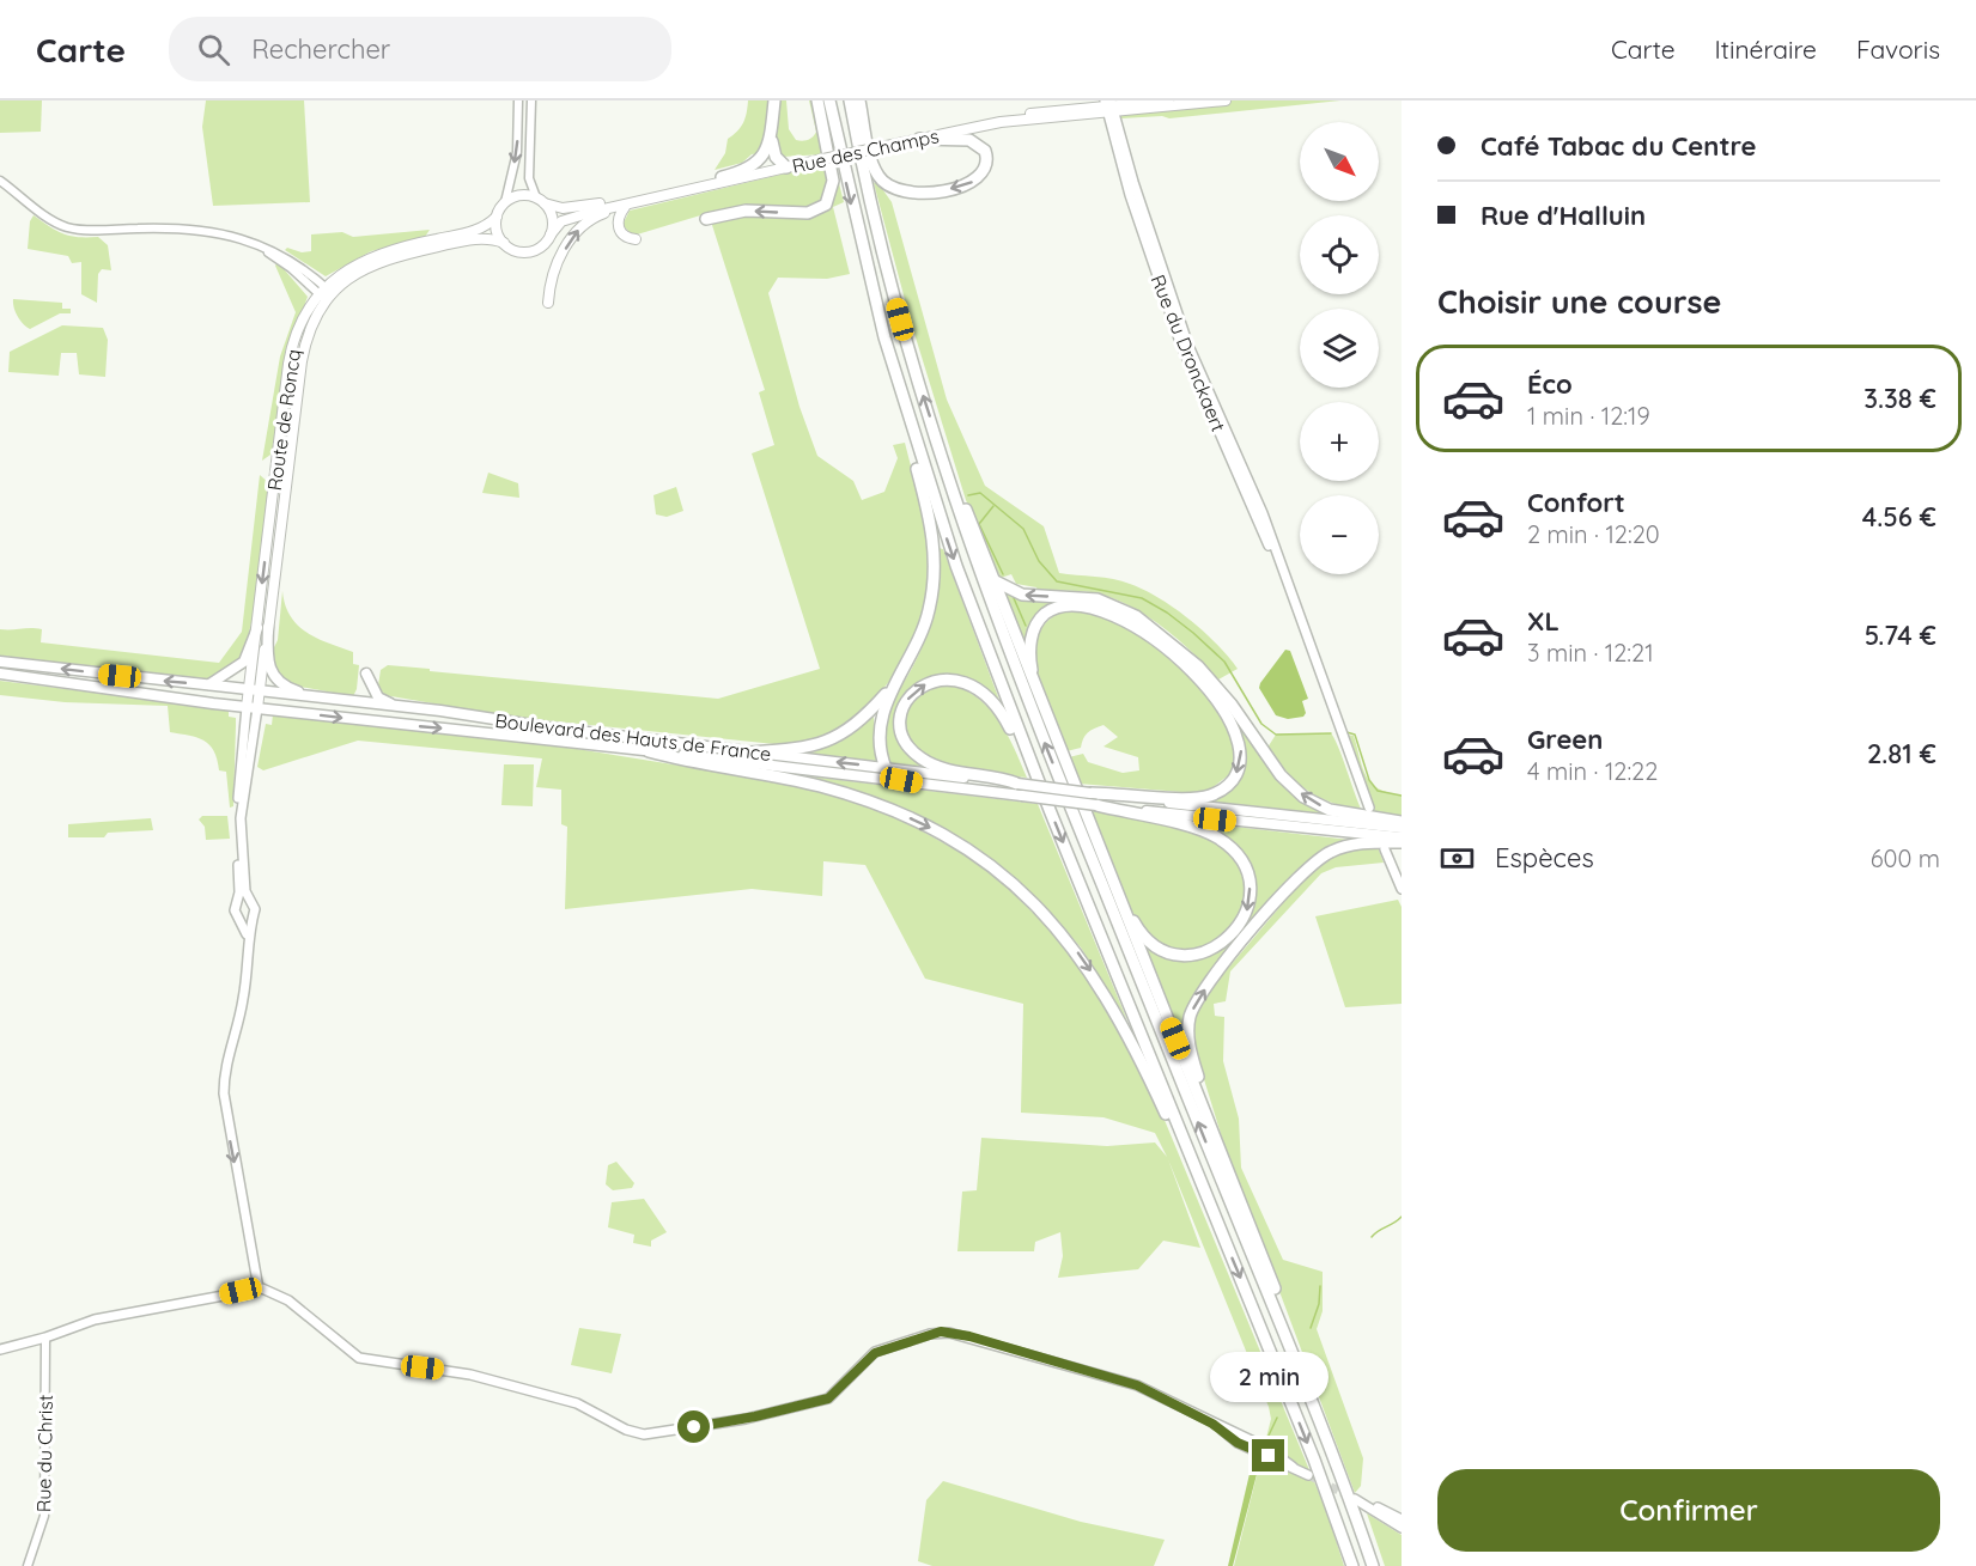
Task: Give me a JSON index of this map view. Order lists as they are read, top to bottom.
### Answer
{
  "streets": {
    "highway": ["Boulevard des Hauts de France"],
    "main road": ["Rue des Champs", "Rue du Dronckaert", "Route de Roncq"],
    "street": ["Rue du Christ"]
  },
  "crossings": [
    ["Rue des Champs", "Rue du Dronckaert"],
    ["Rue des Champs", "Route de Roncq"],
    ["Route de Roncq", "Boulevard des Hauts de France"]
  ],
  "north": "bottom right",
  "page": {
    "header": "Carte",
    "search": "Rechercher",
    "nav": ["Carte", "Itinéraire", "Favoris"],
    "banner": ["Café Tabac du Centre", "Rue d'Halluin"],
    "map_buttons": ["+", "−"],
    "heading": "Choisir une course",
    "list": [
      {
        "name": "Éco",
        "note": "1 min · 12:19",
        "value": "3.38 €"
      },
      {
        "name": "Confort",
        "note": "2 min · 12:20",
        "value": "4.56 €"
      },
      {
        "name": "XL",
        "note": "3 min · 12:21",
        "value": "5.74 €"
      },
      {
        "name": "Green",
        "note": "4 min · 12:22",
        "value": "2.81 €"
      }
    ],
    "pay": ["Espèces", "600 m"],
    "bubble": "2 min",
    "buttons": "Confirmer"
  }
}
